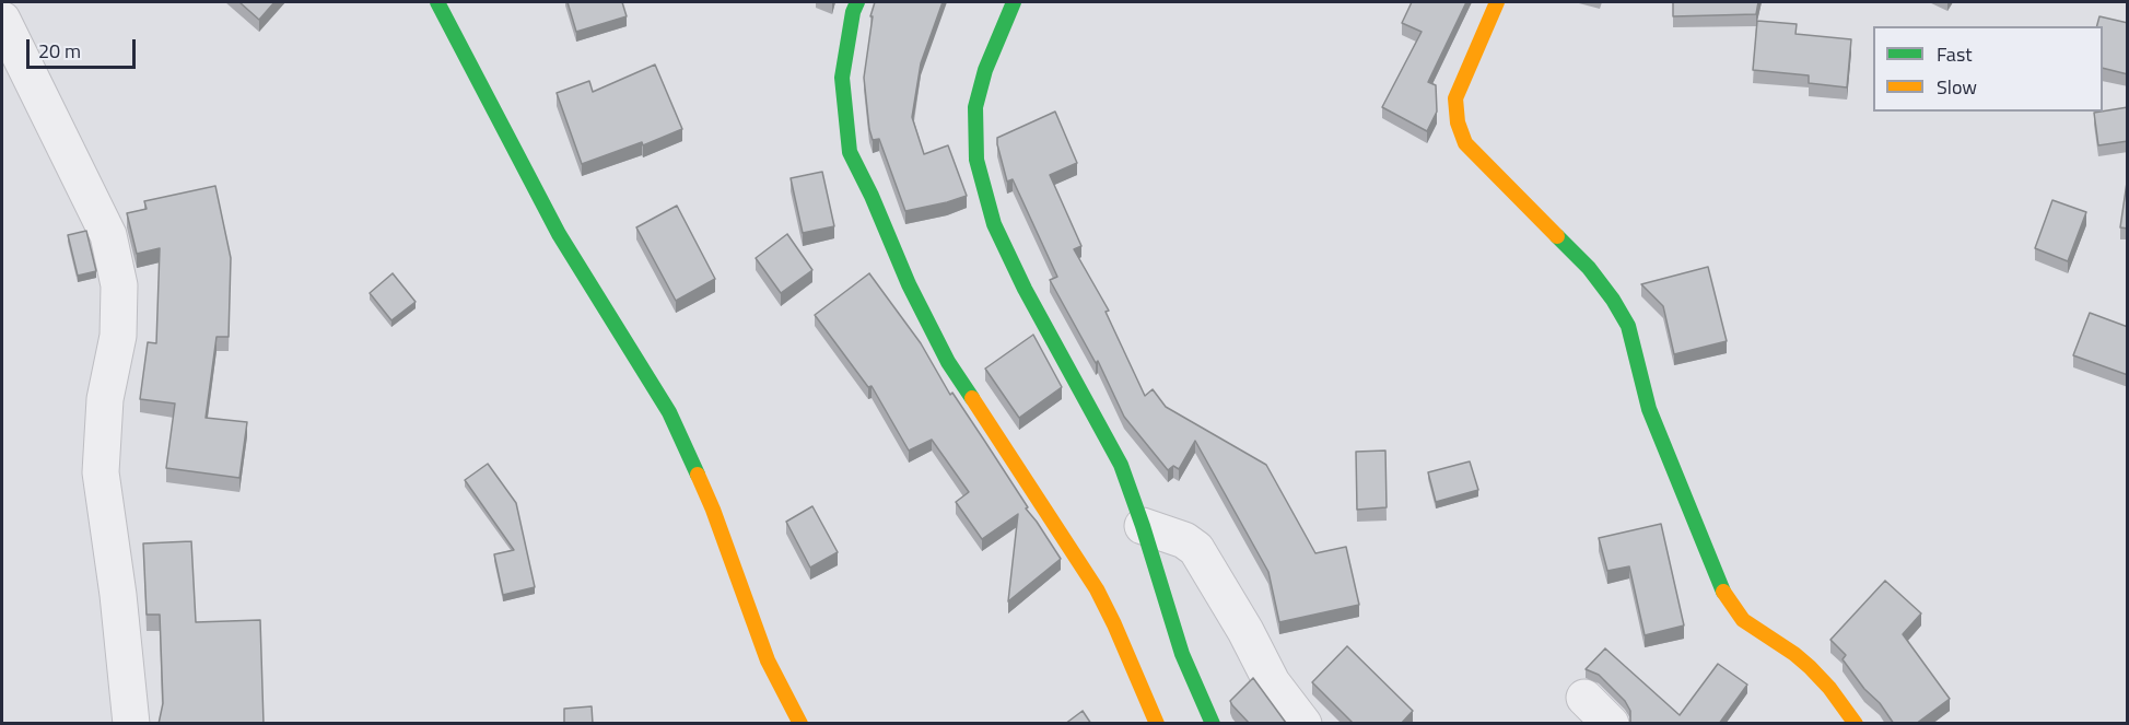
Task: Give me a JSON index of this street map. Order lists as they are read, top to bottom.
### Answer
{
  "legend": ["Fast", "Slow"],
  "scale_bar": "20 m"
}
